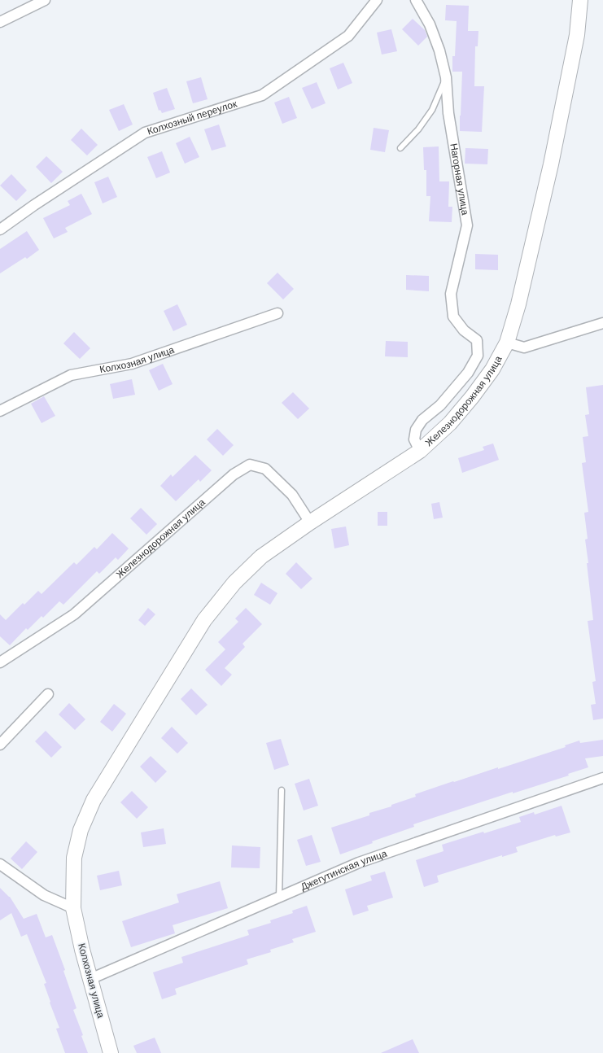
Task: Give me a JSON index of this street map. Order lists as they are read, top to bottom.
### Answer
{
  "streets": {
    "main road": ["Колхозная улица", "Железнодорожная улица"],
    "street": ["Колхозный переулок", "Нагорная улица", "Джегутинская улица"]
  },
  "crossings": [
    ["Нагорная улица", "Железнодорожная улица"],
    ["Колхозная улица", "Железнодорожная улица"],
    ["Колхозная улица", "Джегутинская улица"]
  ]
}
